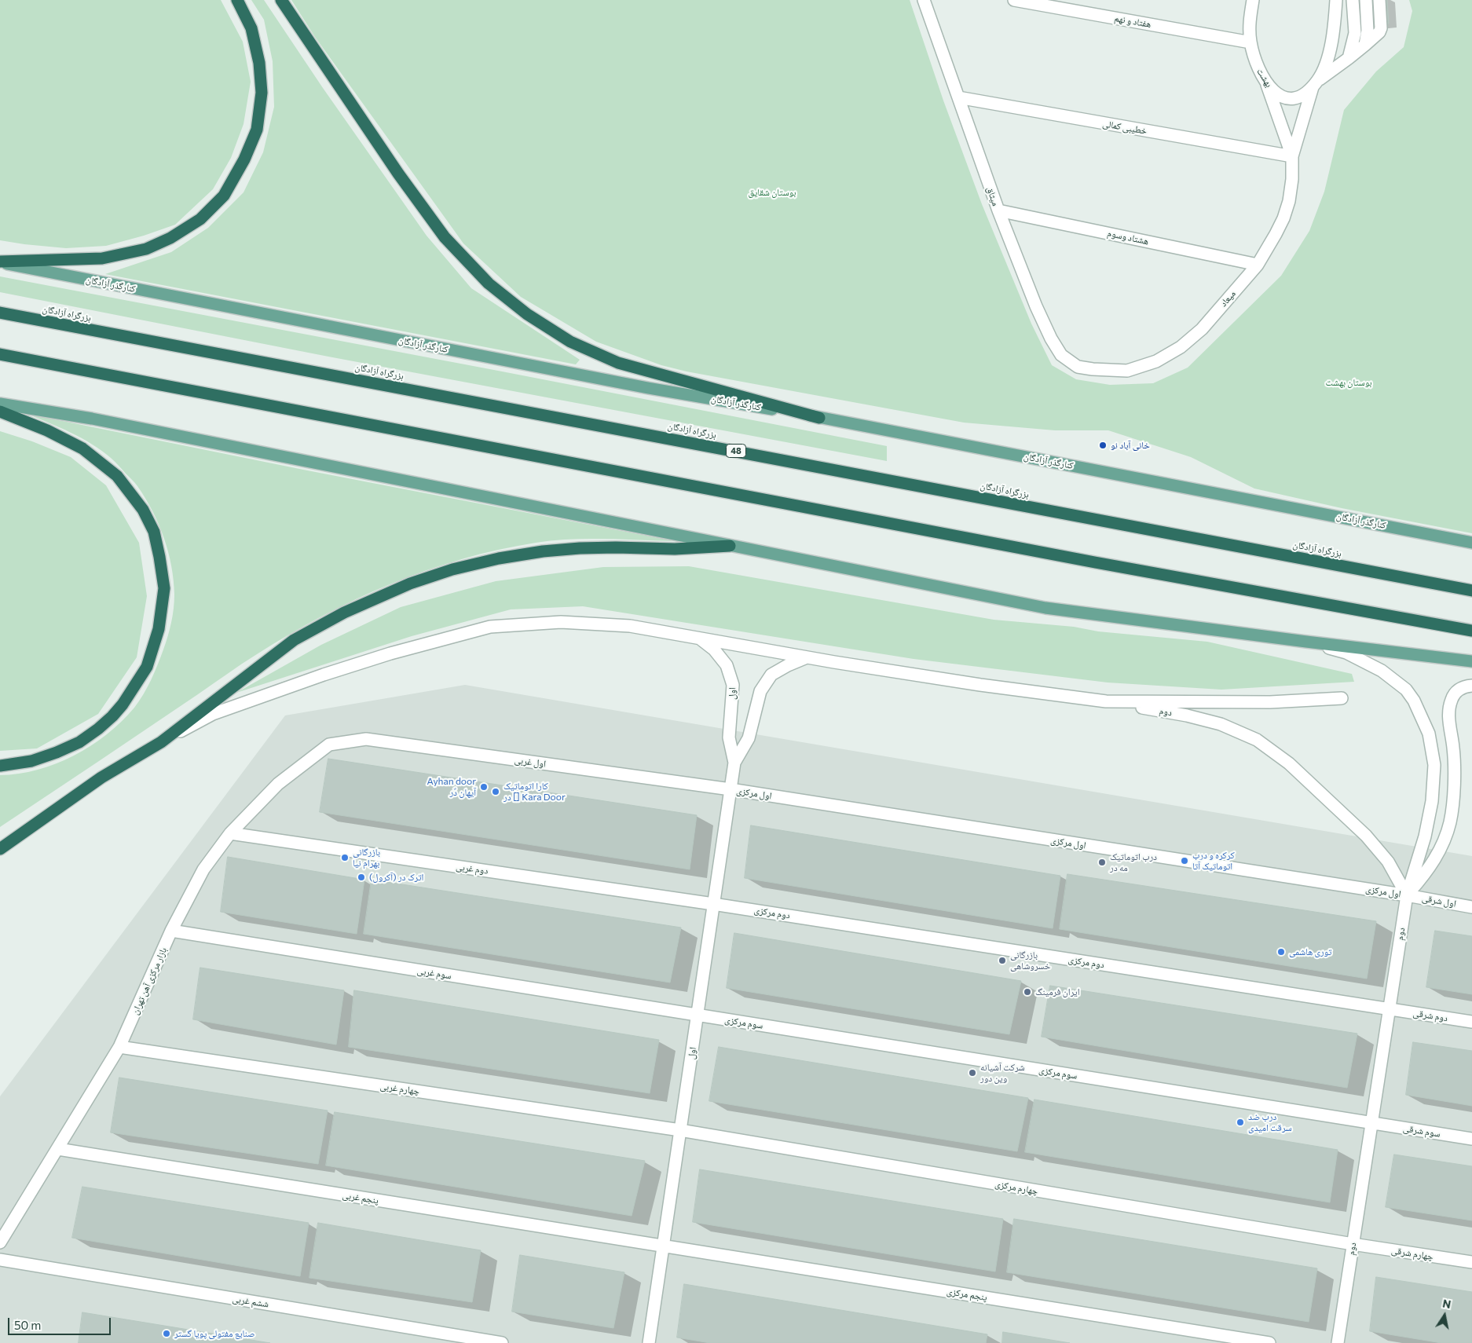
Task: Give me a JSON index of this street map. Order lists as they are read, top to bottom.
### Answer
{
  "streets": {
    "highway": ["بزرگراه آزادگان", "48"],
    "main road": ["کنارگذر آزادگان"],
    "street": [
      "هفتاد و نهم",
      "بهشت",
      "خطیبی کمالی",
      "میثاق",
      "هشتاد وسوم",
      "میعاد",
      "اول",
      "دوم",
      "اول غربی",
      "اول مرکزی",
      "دوم غربی",
      "اول شرقی",
      "دوم مرکزی",
      "سوم غربی",
      "بازار مرکزی آهن تهران",
      "دوم شرقی",
      "سوم مرکزی",
      "چهارم غربی",
      "سوم شرقی",
      "چهارم مرکزی",
      "پنجم غربی",
      "چهارم شرقی",
      "پنجم مرکزی",
      "ششم غربی"
    ]
  },
  "crossings": [
    ["هفتاد و نهم", "بهشت"],
    ["خطیبی کمالی", "میثاق"],
    ["خطیبی کمالی", "میعاد"],
    ["میثاق", "هشتاد وسوم"],
    ["میثاق", "میعاد"],
    ["هشتاد وسوم", "میعاد"],
    ["اول", "اول غربی"],
    ["اول", "اول مرکزی"],
    ["اول", "دوم غربی"],
    ["اول", "دوم مرکزی"],
    ["اول", "سوم غربی"],
    ["اول", "سوم مرکزی"],
    ["اول", "چهارم غربی"],
    ["اول", "چهارم مرکزی"],
    ["اول", "پنجم غربی"],
    ["اول", "پنجم مرکزی"],
    ["دوم", "اول مرکزی"],
    ["دوم", "اول شرقی"],
    ["دوم", "دوم مرکزی"],
    ["دوم", "دوم شرقی"],
    ["دوم", "سوم مرکزی"],
    ["دوم", "سوم شرقی"],
    ["دوم", "چهارم مرکزی"],
    ["دوم", "چهارم شرقی"],
    ["اول غربی", "اول مرکزی"],
    ["اول غربی", "بازار مرکزی آهن تهران"],
    ["اول مرکزی", "اول شرقی"],
    ["دوم غربی", "دوم مرکزی"],
    ["دوم غربی", "بازار مرکزی آهن تهران"],
    ["دوم مرکزی", "دوم شرقی"],
    ["سوم غربی", "بازار مرکزی آهن تهران"],
    ["سوم غربی", "سوم مرکزی"],
    ["بازار مرکزی آهن تهران", "چهارم غربی"],
    ["بازار مرکزی آهن تهران", "پنجم غربی"],
    ["سوم مرکزی", "سوم شرقی"],
    ["چهارم غربی", "چهارم مرکزی"],
    ["چهارم مرکزی", "چهارم شرقی"],
    ["پنجم غربی", "پنجم مرکزی"]
  ],
  "parks": ["بوستان شقایق", "بوستان بهشت"],
  "places": [
    "خانی آباد نو",
    "Ayhan door آیهان دٌر",
    "کارا اتوماتیک در [] Kara Door",
    "بازرگانی بهرام نیا",
    "کرکره و درب اتوماتیک آتا",
    "درب اتوماتیک مه در",
    "اترک در (آکرول)",
    "توری هاشمی",
    "بازرگانی خسروشاهی",
    "ایران فرمینگ",
    "شرکت آشیانه وین دور",
    "درب ضد سرقت امیدی",
    "صنایع مفتولی پویا گستر"
  ],
  "scale_bar": "50 m",
  "north": "top"
}
